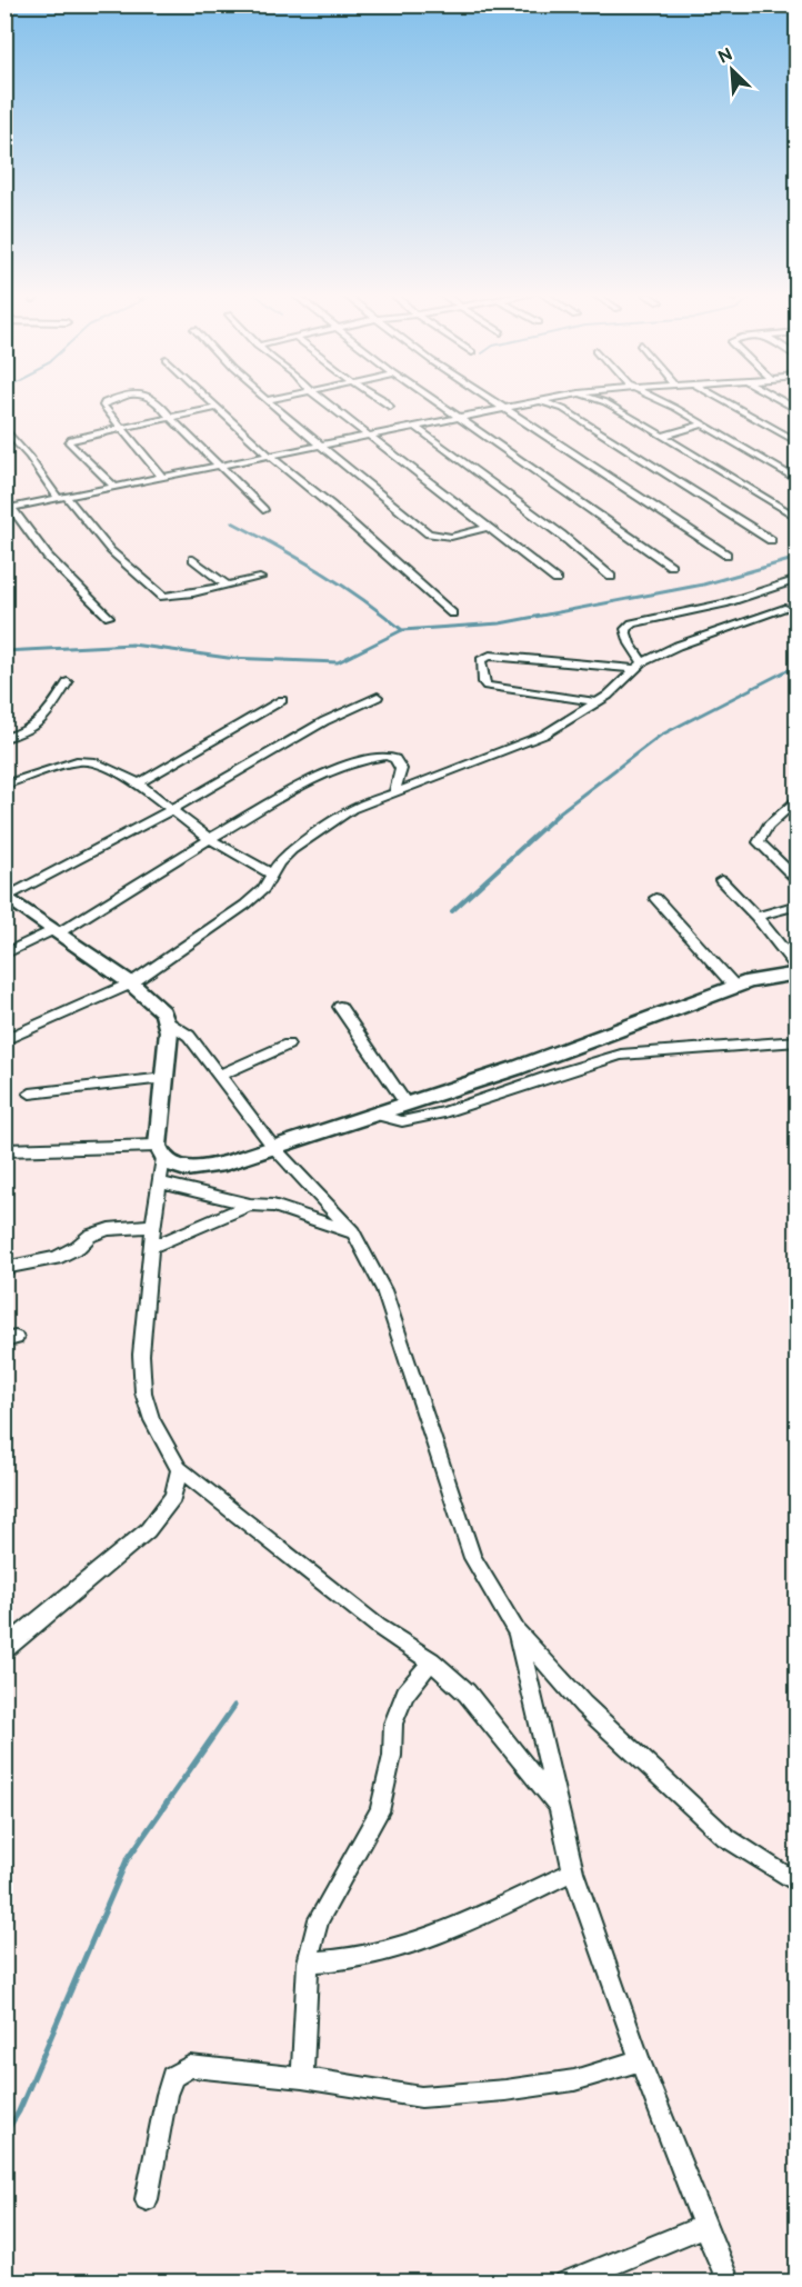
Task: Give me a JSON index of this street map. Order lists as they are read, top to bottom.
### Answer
{
  "north": "top left"
}
